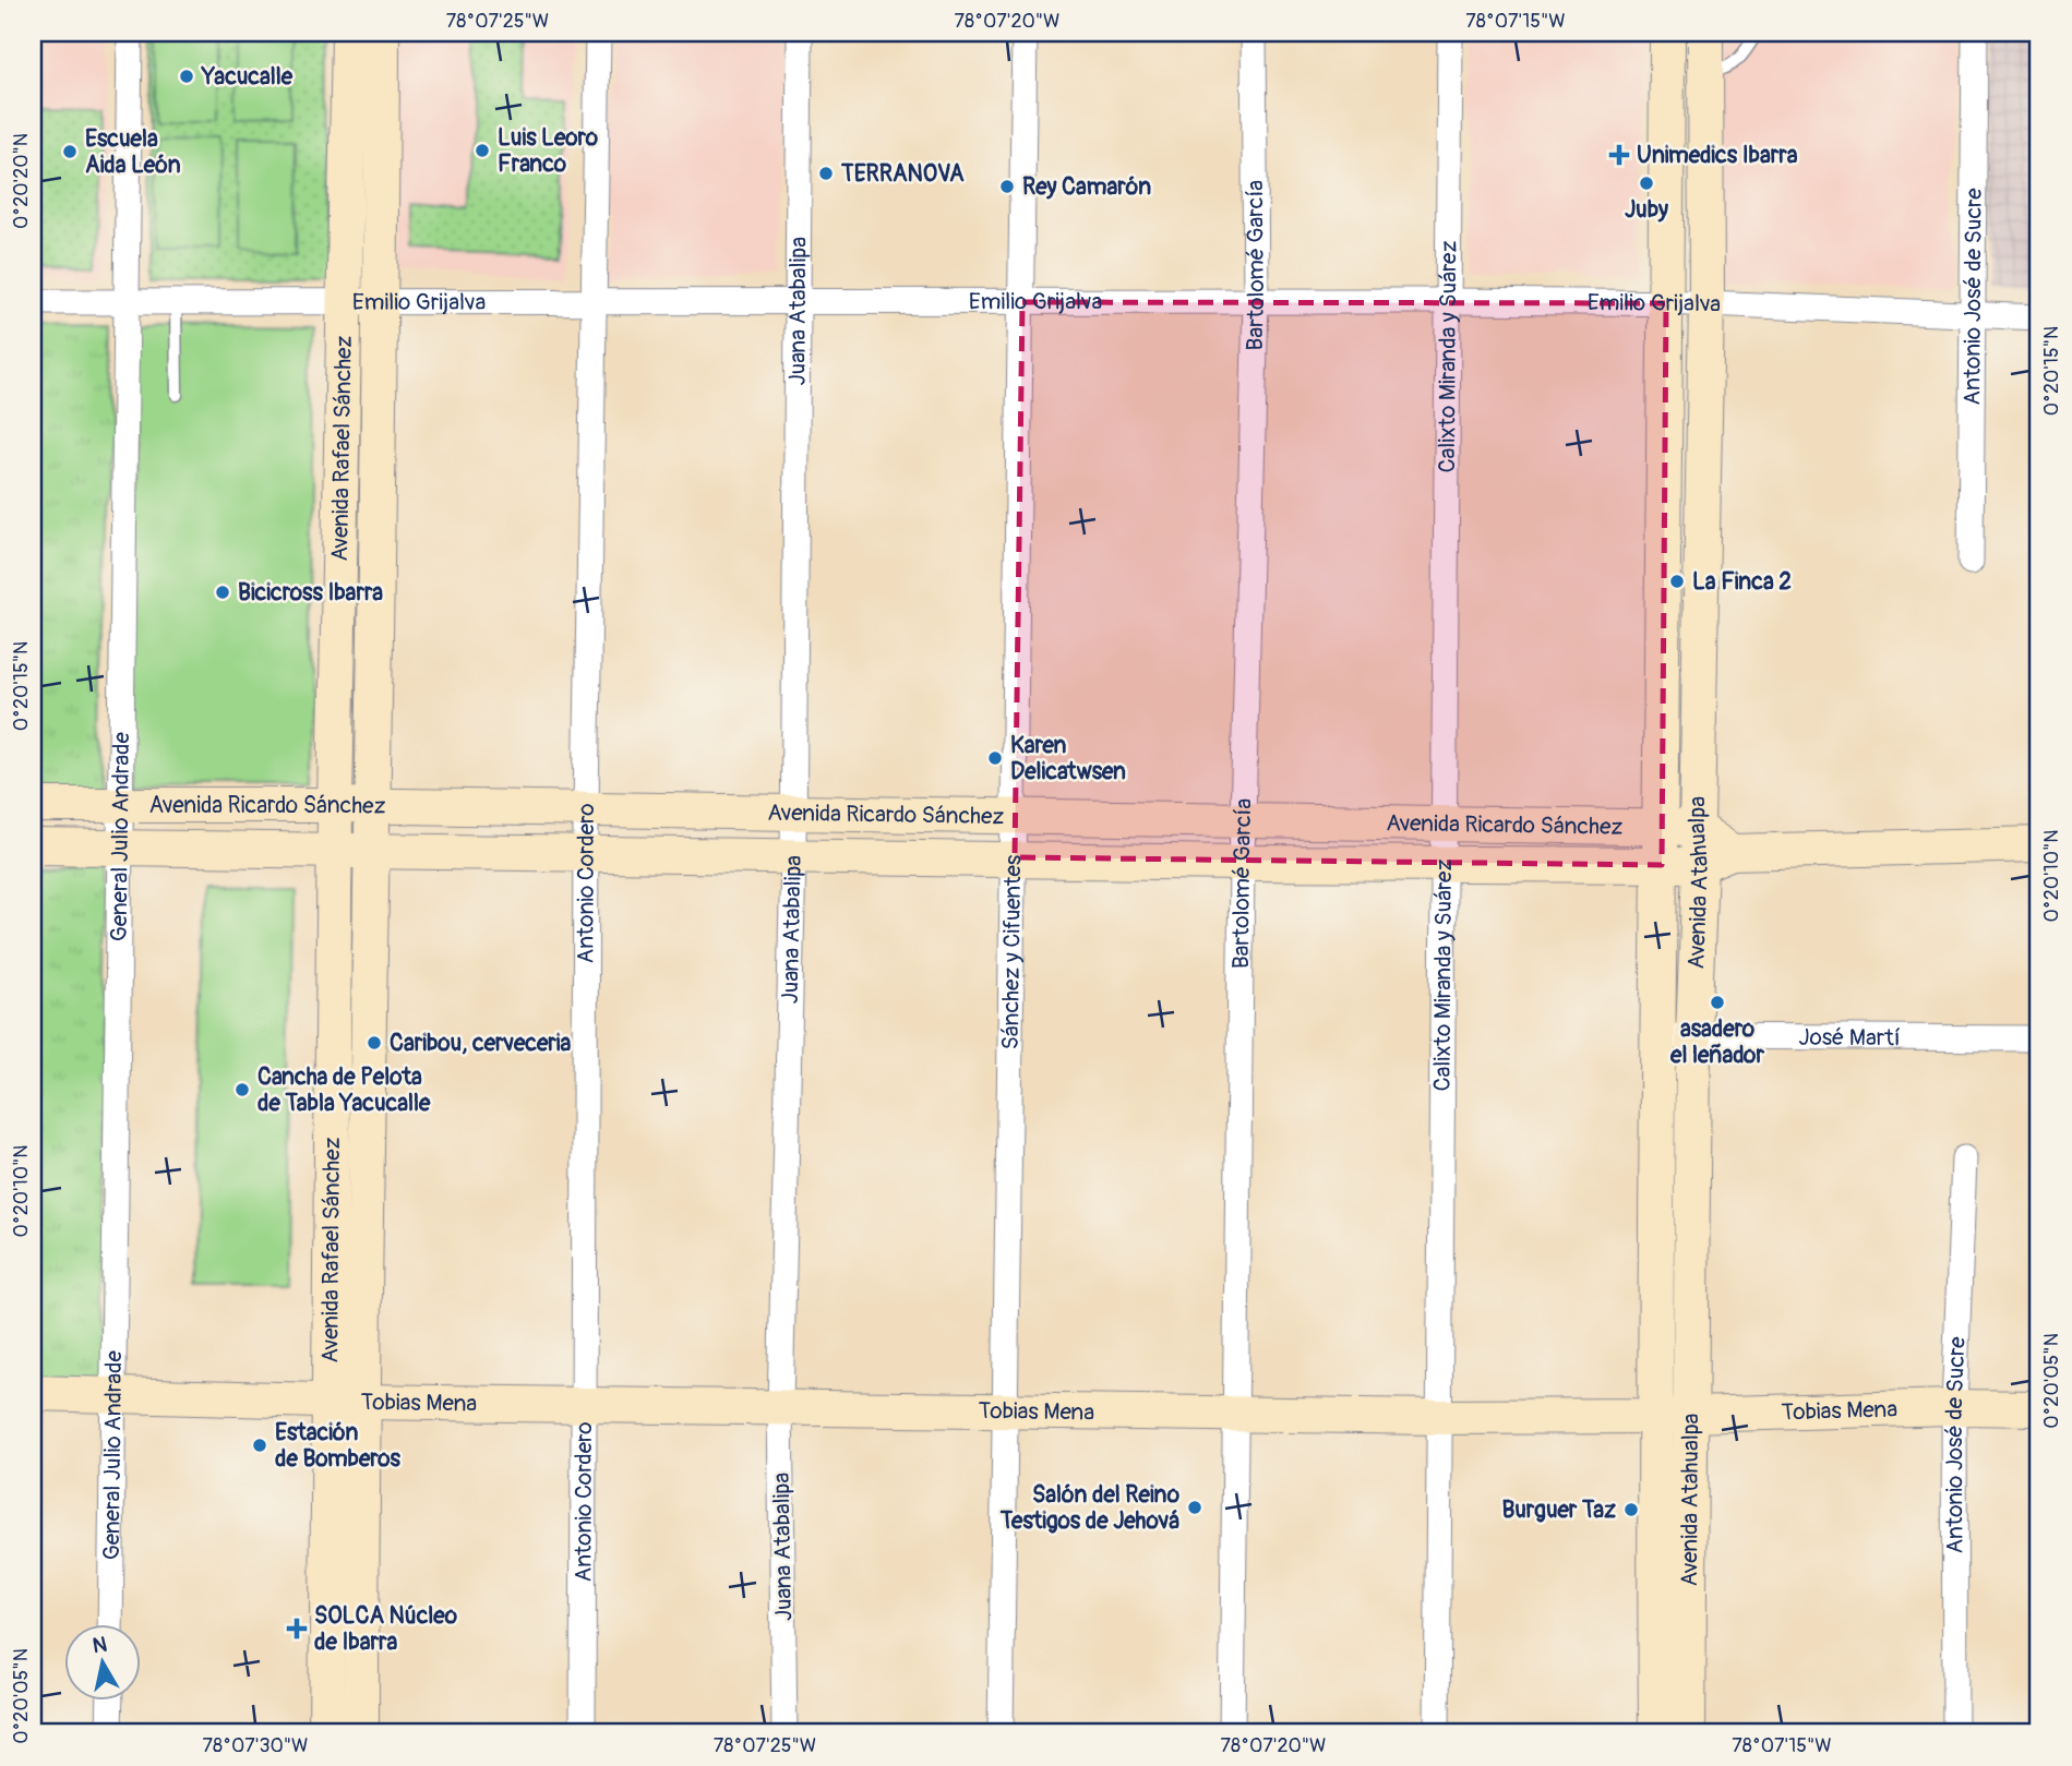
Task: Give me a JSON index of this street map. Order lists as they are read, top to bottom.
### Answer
{
  "streets": {
    "main road": [
      "Avenida Rafael Sánchez",
      "Avenida Ricardo Sánchez",
      "Avenida Atahualpa",
      "Tobias Mena"
    ],
    "street": [
      "Bartolomé García",
      "Antonio José de Sucre",
      "Emilio Grijalva",
      "Juana Atabalipa",
      "Calixto Miranda y Suárez",
      "General Julio Andrade",
      "Antonio Cordero",
      "Sánchez y Cifuentes",
      "José Martí"
    ]
  },
  "crossings": [
    ["Bartolomé García", "Emilio Grijalva"],
    ["Bartolomé García", "Avenida Ricardo Sánchez"],
    ["Bartolomé García", "Tobias Mena"],
    ["Antonio José de Sucre", "Emilio Grijalva"],
    ["Antonio José de Sucre", "Tobias Mena"],
    ["Emilio Grijalva", "Juana Atabalipa"],
    ["Emilio Grijalva", "Calixto Miranda y Suárez"],
    ["Emilio Grijalva", "Avenida Rafael Sánchez"],
    ["Emilio Grijalva", "General Julio Andrade"],
    ["Emilio Grijalva", "Antonio Cordero"],
    ["Emilio Grijalva", "Avenida Atahualpa"],
    ["Emilio Grijalva", "Sánchez y Cifuentes"],
    ["Juana Atabalipa", "Avenida Ricardo Sánchez"],
    ["Juana Atabalipa", "Tobias Mena"],
    ["Calixto Miranda y Suárez", "Avenida Ricardo Sánchez"],
    ["Calixto Miranda y Suárez", "Tobias Mena"],
    ["Avenida Rafael Sánchez", "Avenida Ricardo Sánchez"],
    ["Avenida Rafael Sánchez", "Tobias Mena"],
    ["Avenida Ricardo Sánchez", "General Julio Andrade"],
    ["Avenida Ricardo Sánchez", "Antonio Cordero"],
    ["Avenida Ricardo Sánchez", "Avenida Atahualpa"],
    ["Avenida Ricardo Sánchez", "Sánchez y Cifuentes"],
    ["General Julio Andrade", "Tobias Mena"],
    ["Antonio Cordero", "Tobias Mena"],
    ["Avenida Atahualpa", "José Martí"],
    ["Avenida Atahualpa", "Tobias Mena"],
    ["Sánchez y Cifuentes", "Tobias Mena"]
  ],
  "places": {
    "other": [
      "Yacucalle",
      "Luis Leoro Franco",
      "Escuela Aida León",
      "TERRANOVA",
      "Juby",
      "Rey Camarón",
      "La Finca 2",
      "Bicicross Ibarra",
      "Karen Delicatwsen",
      "asadero el leñador",
      "Caribou, cerveceria",
      "Cancha de Pelota de Tabla Yacucalle",
      "Estación de Bomberos",
      "Salón del Reino Testigos de Jehová",
      "Burguer Taz"
    ],
    "health": ["Unimedics Ibarra", "SOLCA Núcleo de Ibarra"]
  },
  "north": "top",
  "coordinates": [
    "78°07'25\"W",
    "78°07'20\"W",
    "78°07'15\"W",
    "0°20'20\"N",
    "0°20'15\"N",
    "0°20'10\"N",
    "0°20'05\"N",
    "78°07'30\"W"
  ]
}
